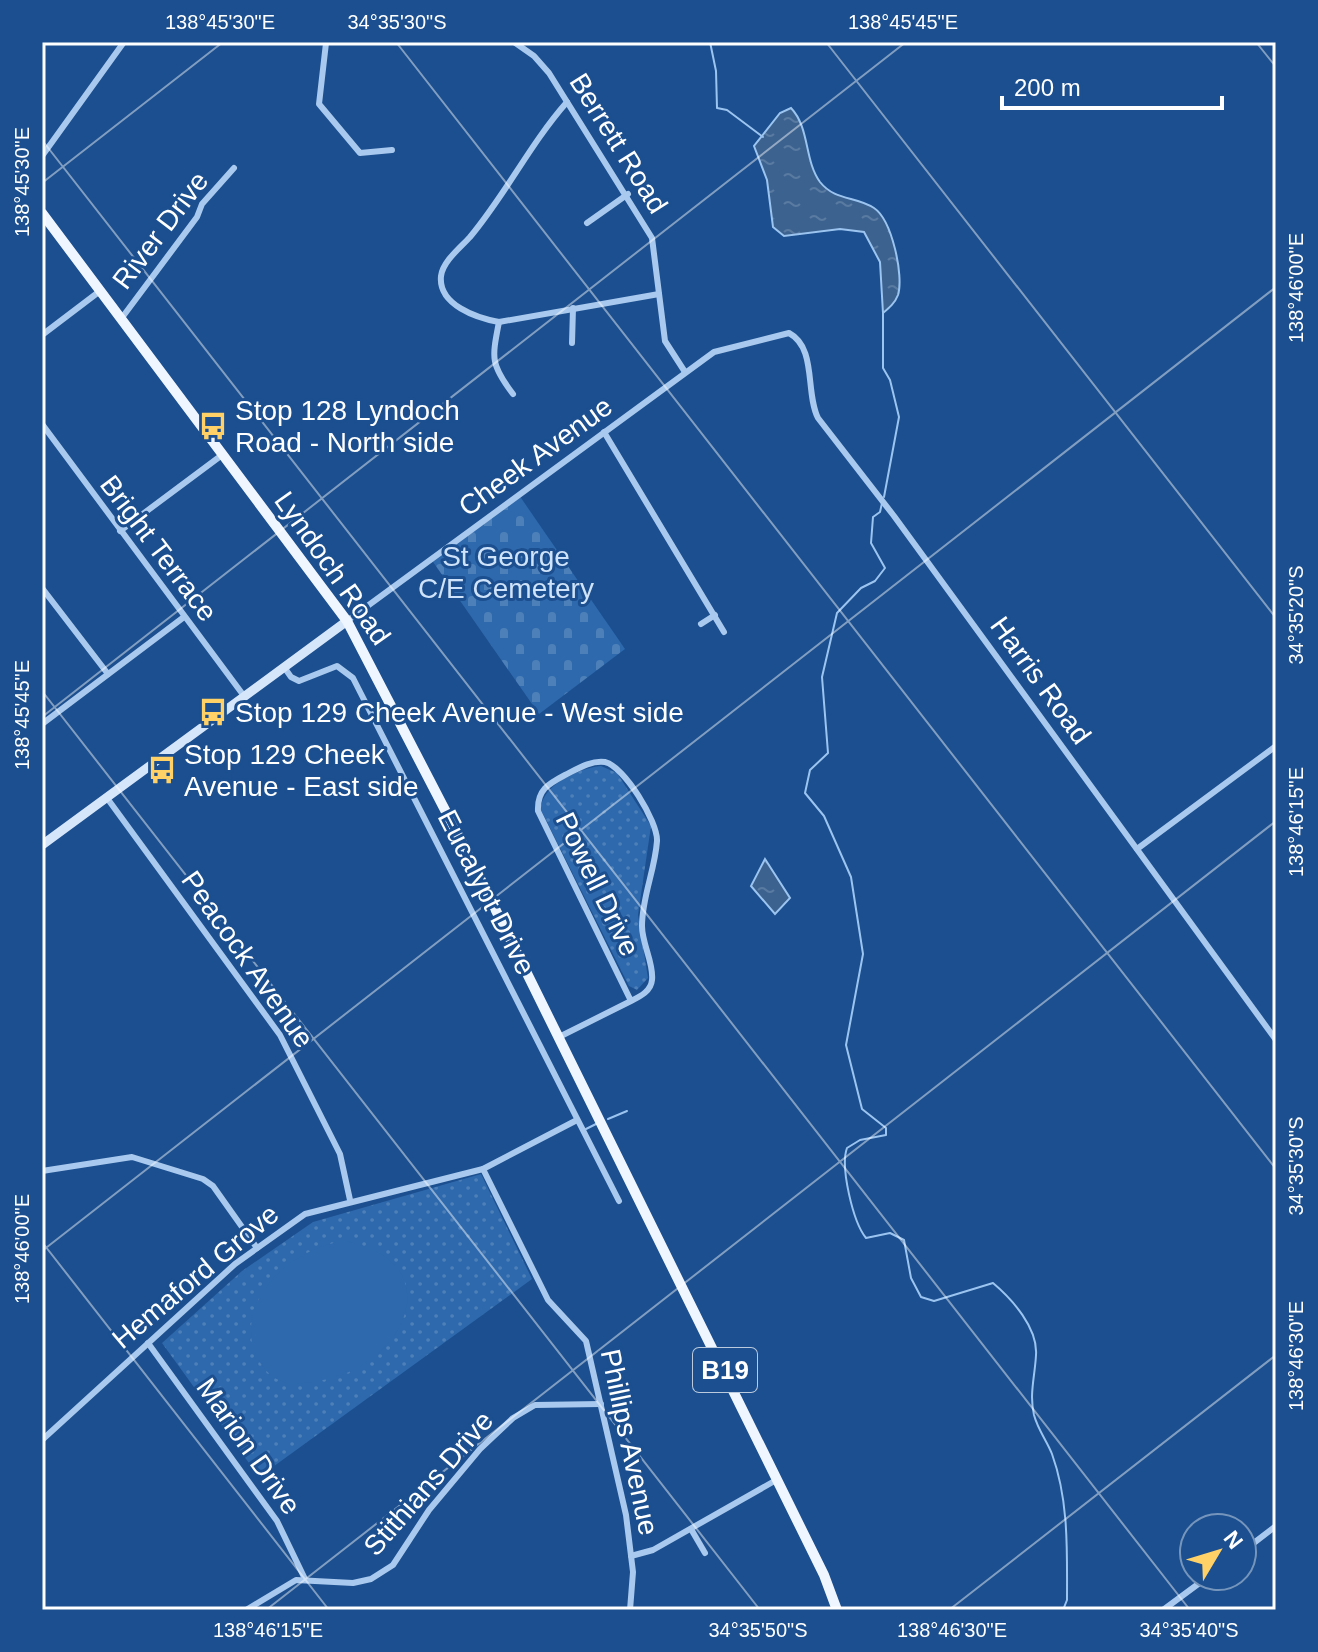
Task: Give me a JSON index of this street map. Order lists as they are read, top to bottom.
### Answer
{
  "streets": {
    "main road": ["Lyndoch Road", "B19"],
    "street": [
      "Berrett Road",
      "River Drive",
      "Cheek Avenue",
      "Bright Terrace",
      "Harris Road",
      "Powell Drive",
      "Eucalypt Drive",
      "Peacock Avenue",
      "Hemaford Grove",
      "Phillips Avenue",
      "Marion Drive",
      "Stithians Drive"
    ]
  },
  "crossings": [
    ["Berrett Road", "Cheek Avenue"],
    ["River Drive", "Lyndoch Road"],
    ["Cheek Avenue", "Bright Terrace"],
    ["Cheek Avenue", "Lyndoch Road"],
    ["Cheek Avenue", "Harris Road"],
    ["Cheek Avenue", "Eucalypt Drive"],
    ["Cheek Avenue", "Peacock Avenue"],
    ["Lyndoch Road", "B19"],
    ["Eucalypt Drive", "Hemaford Grove"],
    ["Peacock Avenue", "Hemaford Grove"],
    ["Hemaford Grove", "Phillips Avenue"],
    ["Hemaford Grove", "Marion Drive"],
    ["Phillips Avenue", "Stithians Drive"],
    ["Marion Drive", "Stithians Drive"]
  ],
  "parks": ["St George C/E Cemetery"],
  "places": {
    "bus stop": ["Stop 128 Lyndoch Road - North side", "Stop 129 Cheek Avenue - West side", "Stop 129 Cheek Avenue - East side"]
  },
  "scale_bar": "200 m",
  "north": "top right",
  "coordinates": [
    "138°45'30\"E",
    "34°35'30\"S",
    "138°45'45\"E",
    "138°46'00\"E",
    "34°35'20\"S",
    "138°46'15\"E",
    "138°46'30\"E",
    "34°35'50\"S",
    "34°35'40\"S"
  ]
}
